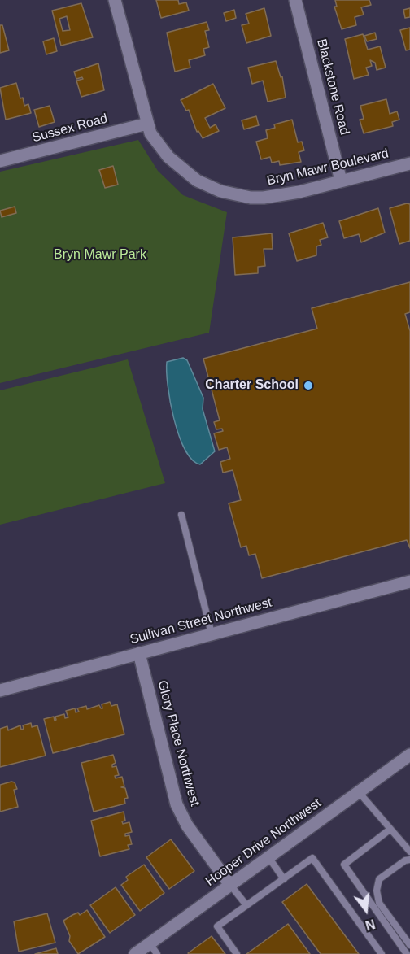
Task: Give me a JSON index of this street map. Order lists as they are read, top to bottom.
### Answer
{
  "streets": {
    "street": [
      "Blackstone Road",
      "Sussex Road",
      "Bryn Mawr Boulevard",
      "Sullivan Street Northwest",
      "Glory Place Northwest",
      "Hooper Drive Northwest"
    ]
  },
  "crossings": [
    ["Blackstone Road", "Bryn Mawr Boulevard"],
    ["Sussex Road", "Bryn Mawr Boulevard"],
    ["Sullivan Street Northwest", "Glory Place Northwest"],
    ["Glory Place Northwest", "Hooper Drive Northwest"]
  ],
  "parks": ["Bryn Mawr Park"],
  "places": ["Charter School"],
  "north": "bottom"
}
